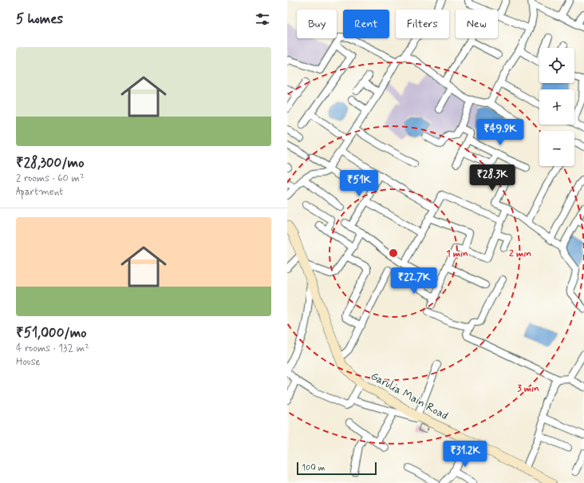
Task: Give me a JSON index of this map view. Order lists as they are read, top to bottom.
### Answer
{
  "streets": {
    "street": ["Garulia Main Road"]
  },
  "scale_bar": "100 m",
  "page": {
    "heading": "5 homes",
    "chip": [
      "Buy",
      "Rent",
      "Filters",
      "New"
    ],
    "list": [
      {
        "name": "₹28,300/mo",
        "note": "2 rooms · 60 m² · Apartment"
      },
      {
        "name": "₹51,000/mo",
        "note": "4 rooms · 132 m² · House"
      }
    ],
    "map_buttons": ["+", "−"],
    "price": [
      "₹49.9K",
      "₹28.3K",
      "₹51K",
      "₹22.7K",
      "₹31.2K"
    ],
    "scale": "100 m"
  },
  "rings": ["1 min", "2 min", "3 min"]
}
